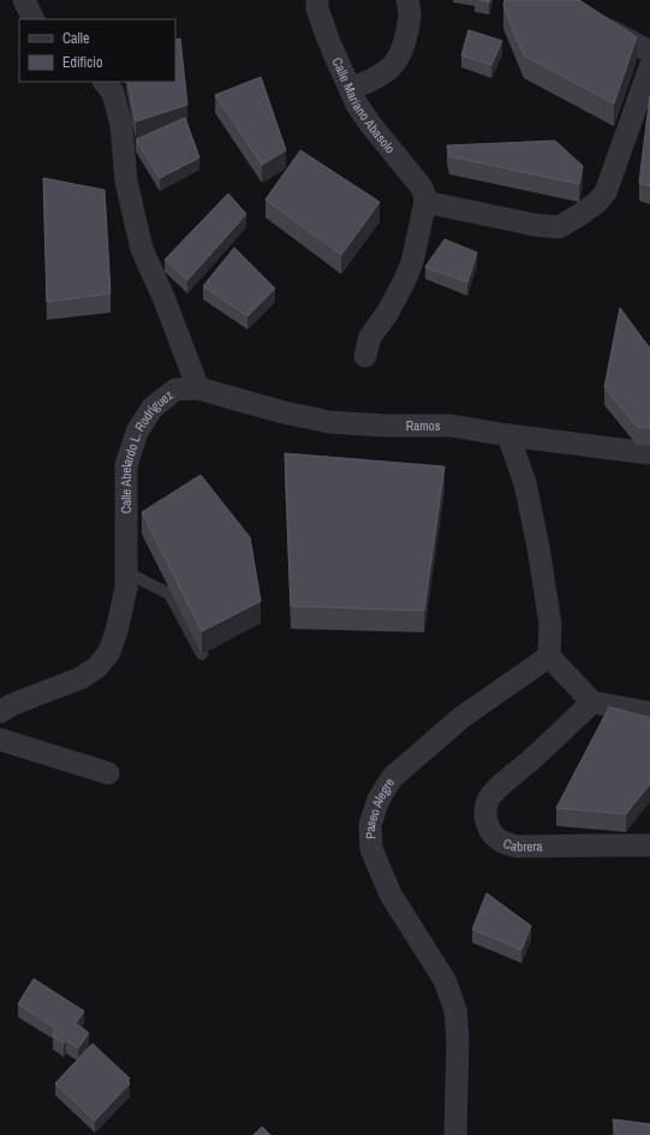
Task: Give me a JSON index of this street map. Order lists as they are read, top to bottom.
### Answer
{
  "streets": {
    "street": [
      "Calle Mariano Abasolo",
      "Ramos",
      "Calle Abelardo L. Rodríguez",
      "Paseo Alegre",
      "Cabrera"
    ]
  },
  "crossings": [
    ["Ramos", "Calle Abelardo L. Rodríguez"]
  ],
  "legend": ["Calle", "Edificio"]
}
